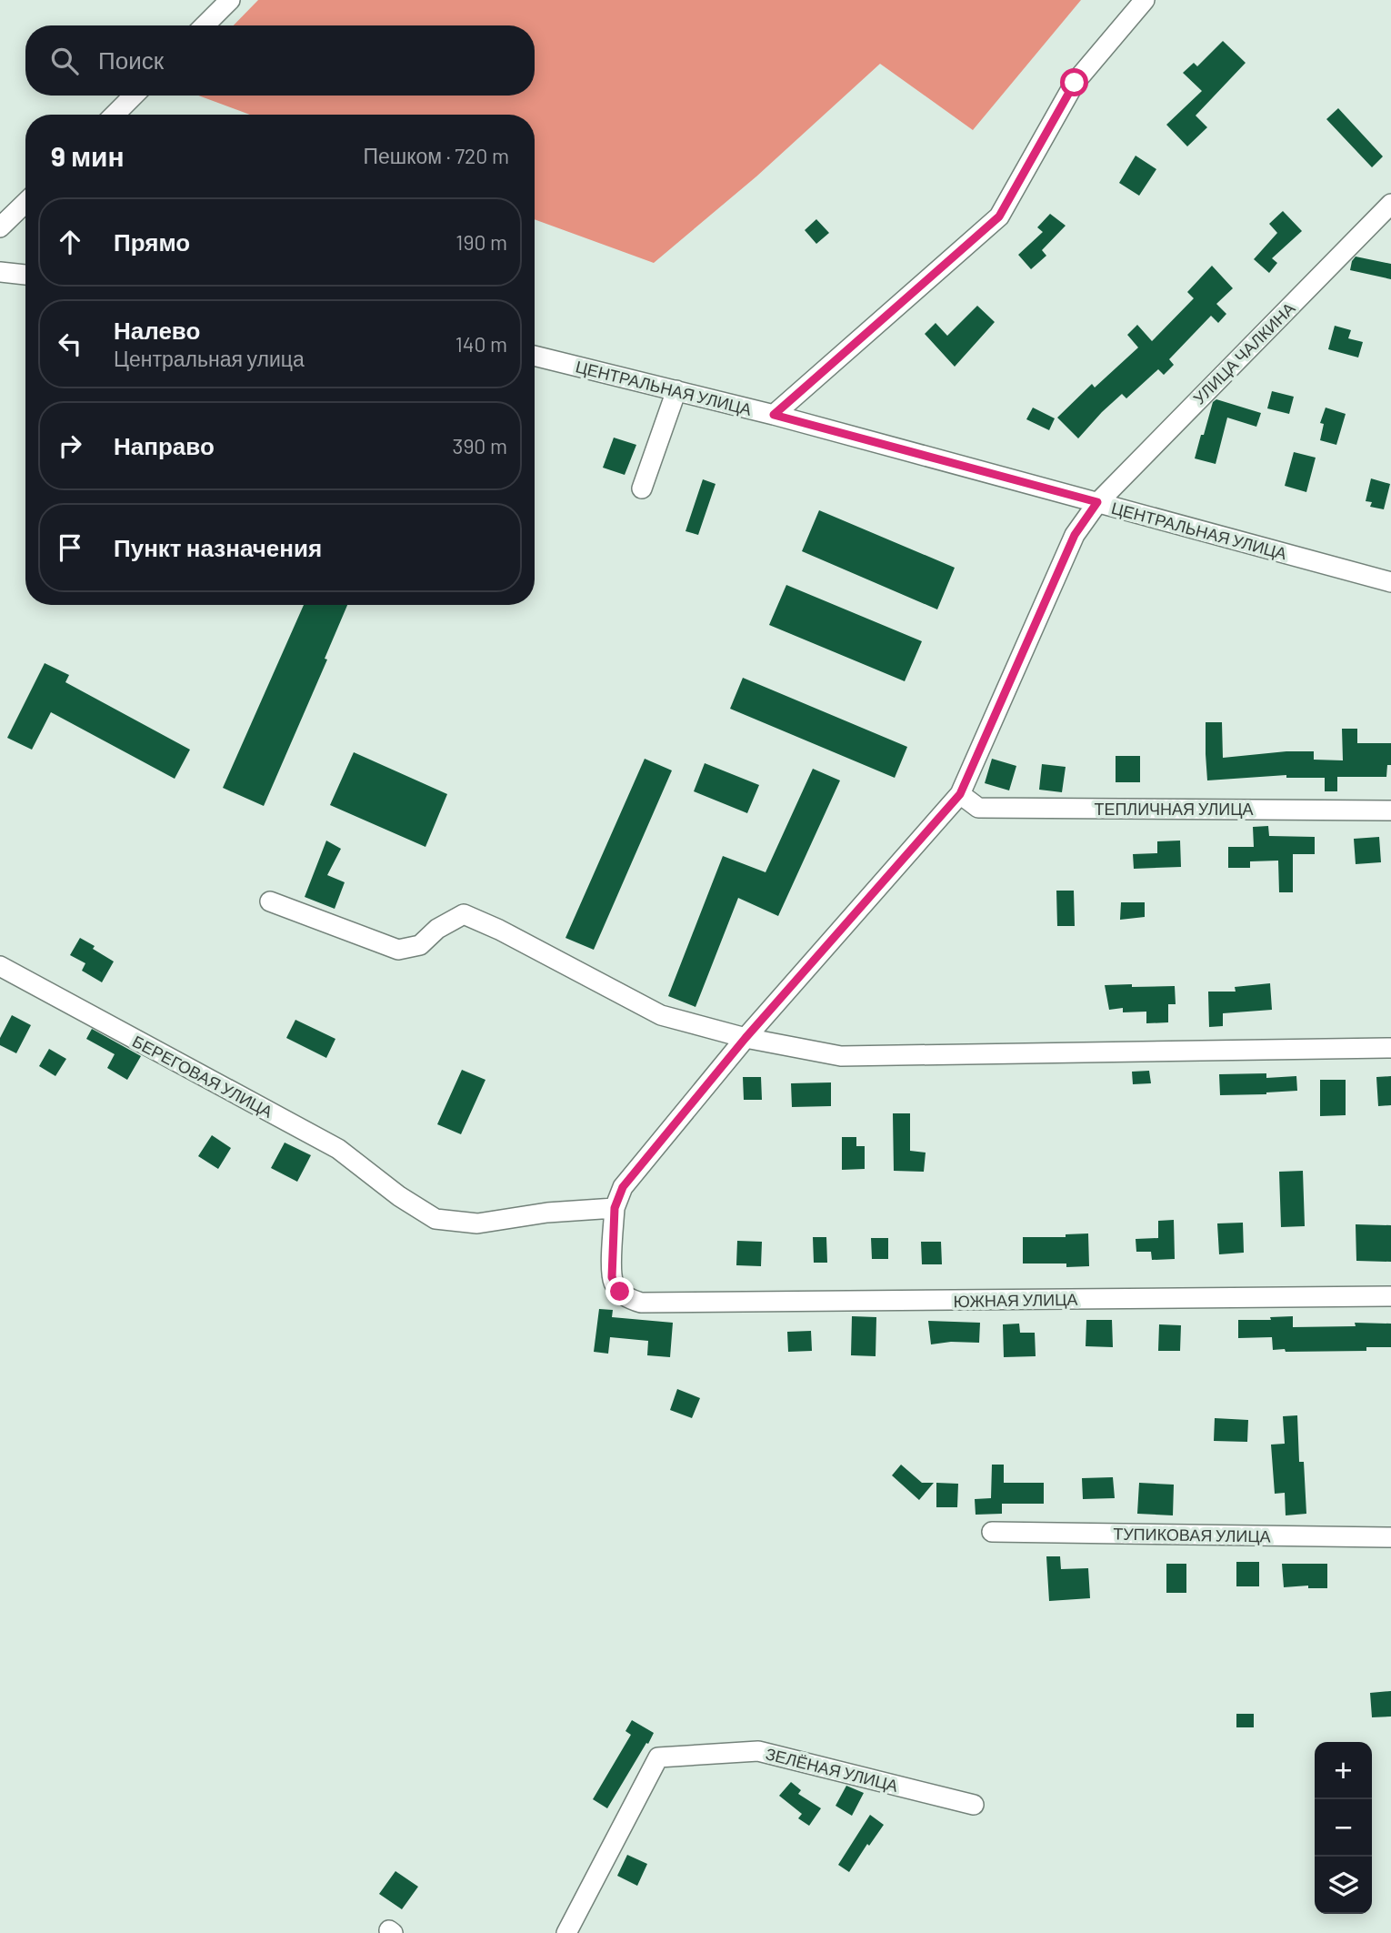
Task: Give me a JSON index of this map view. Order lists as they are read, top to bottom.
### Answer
{
  "streets": {
    "street": [
      "УЛИЦА ЧАЛКИНА",
      "ЦЕНТРАЛЬНАЯ УЛИЦА",
      "ТЕПЛИЧНАЯ УЛИЦА",
      "БЕРЕГОВАЯ УЛИЦА",
      "ЮЖНАЯ УЛИЦА",
      "ТУПИКОВАЯ УЛИЦА",
      "ЗЕЛЁНАЯ УЛИЦА"
    ]
  },
  "crossings": [
    ["УЛИЦА ЧАЛКИНА", "ЦЕНТРАЛЬНАЯ УЛИЦА"],
    ["УЛИЦА ЧАЛКИНА", "ТЕПЛИЧНАЯ УЛИЦА"],
    ["УЛИЦА ЧАЛКИНА", "БЕРЕГОВАЯ УЛИЦА"],
    ["УЛИЦА ЧАЛКИНА", "ЮЖНАЯ УЛИЦА"],
    ["БЕРЕГОВАЯ УЛИЦА", "ЮЖНАЯ УЛИЦА"]
  ],
  "page": {
    "search": "Поиск",
    "heading": ["9 мин", "Пешком · 720 m"],
    "list": [
      ["Прямо", "190 m"],
      ["Налево", "Центральная улица", "140 m"],
      ["Направо", "390 m"],
      "Пункт назначения"
    ],
    "map_buttons": ["+", "−"]
  }
}
